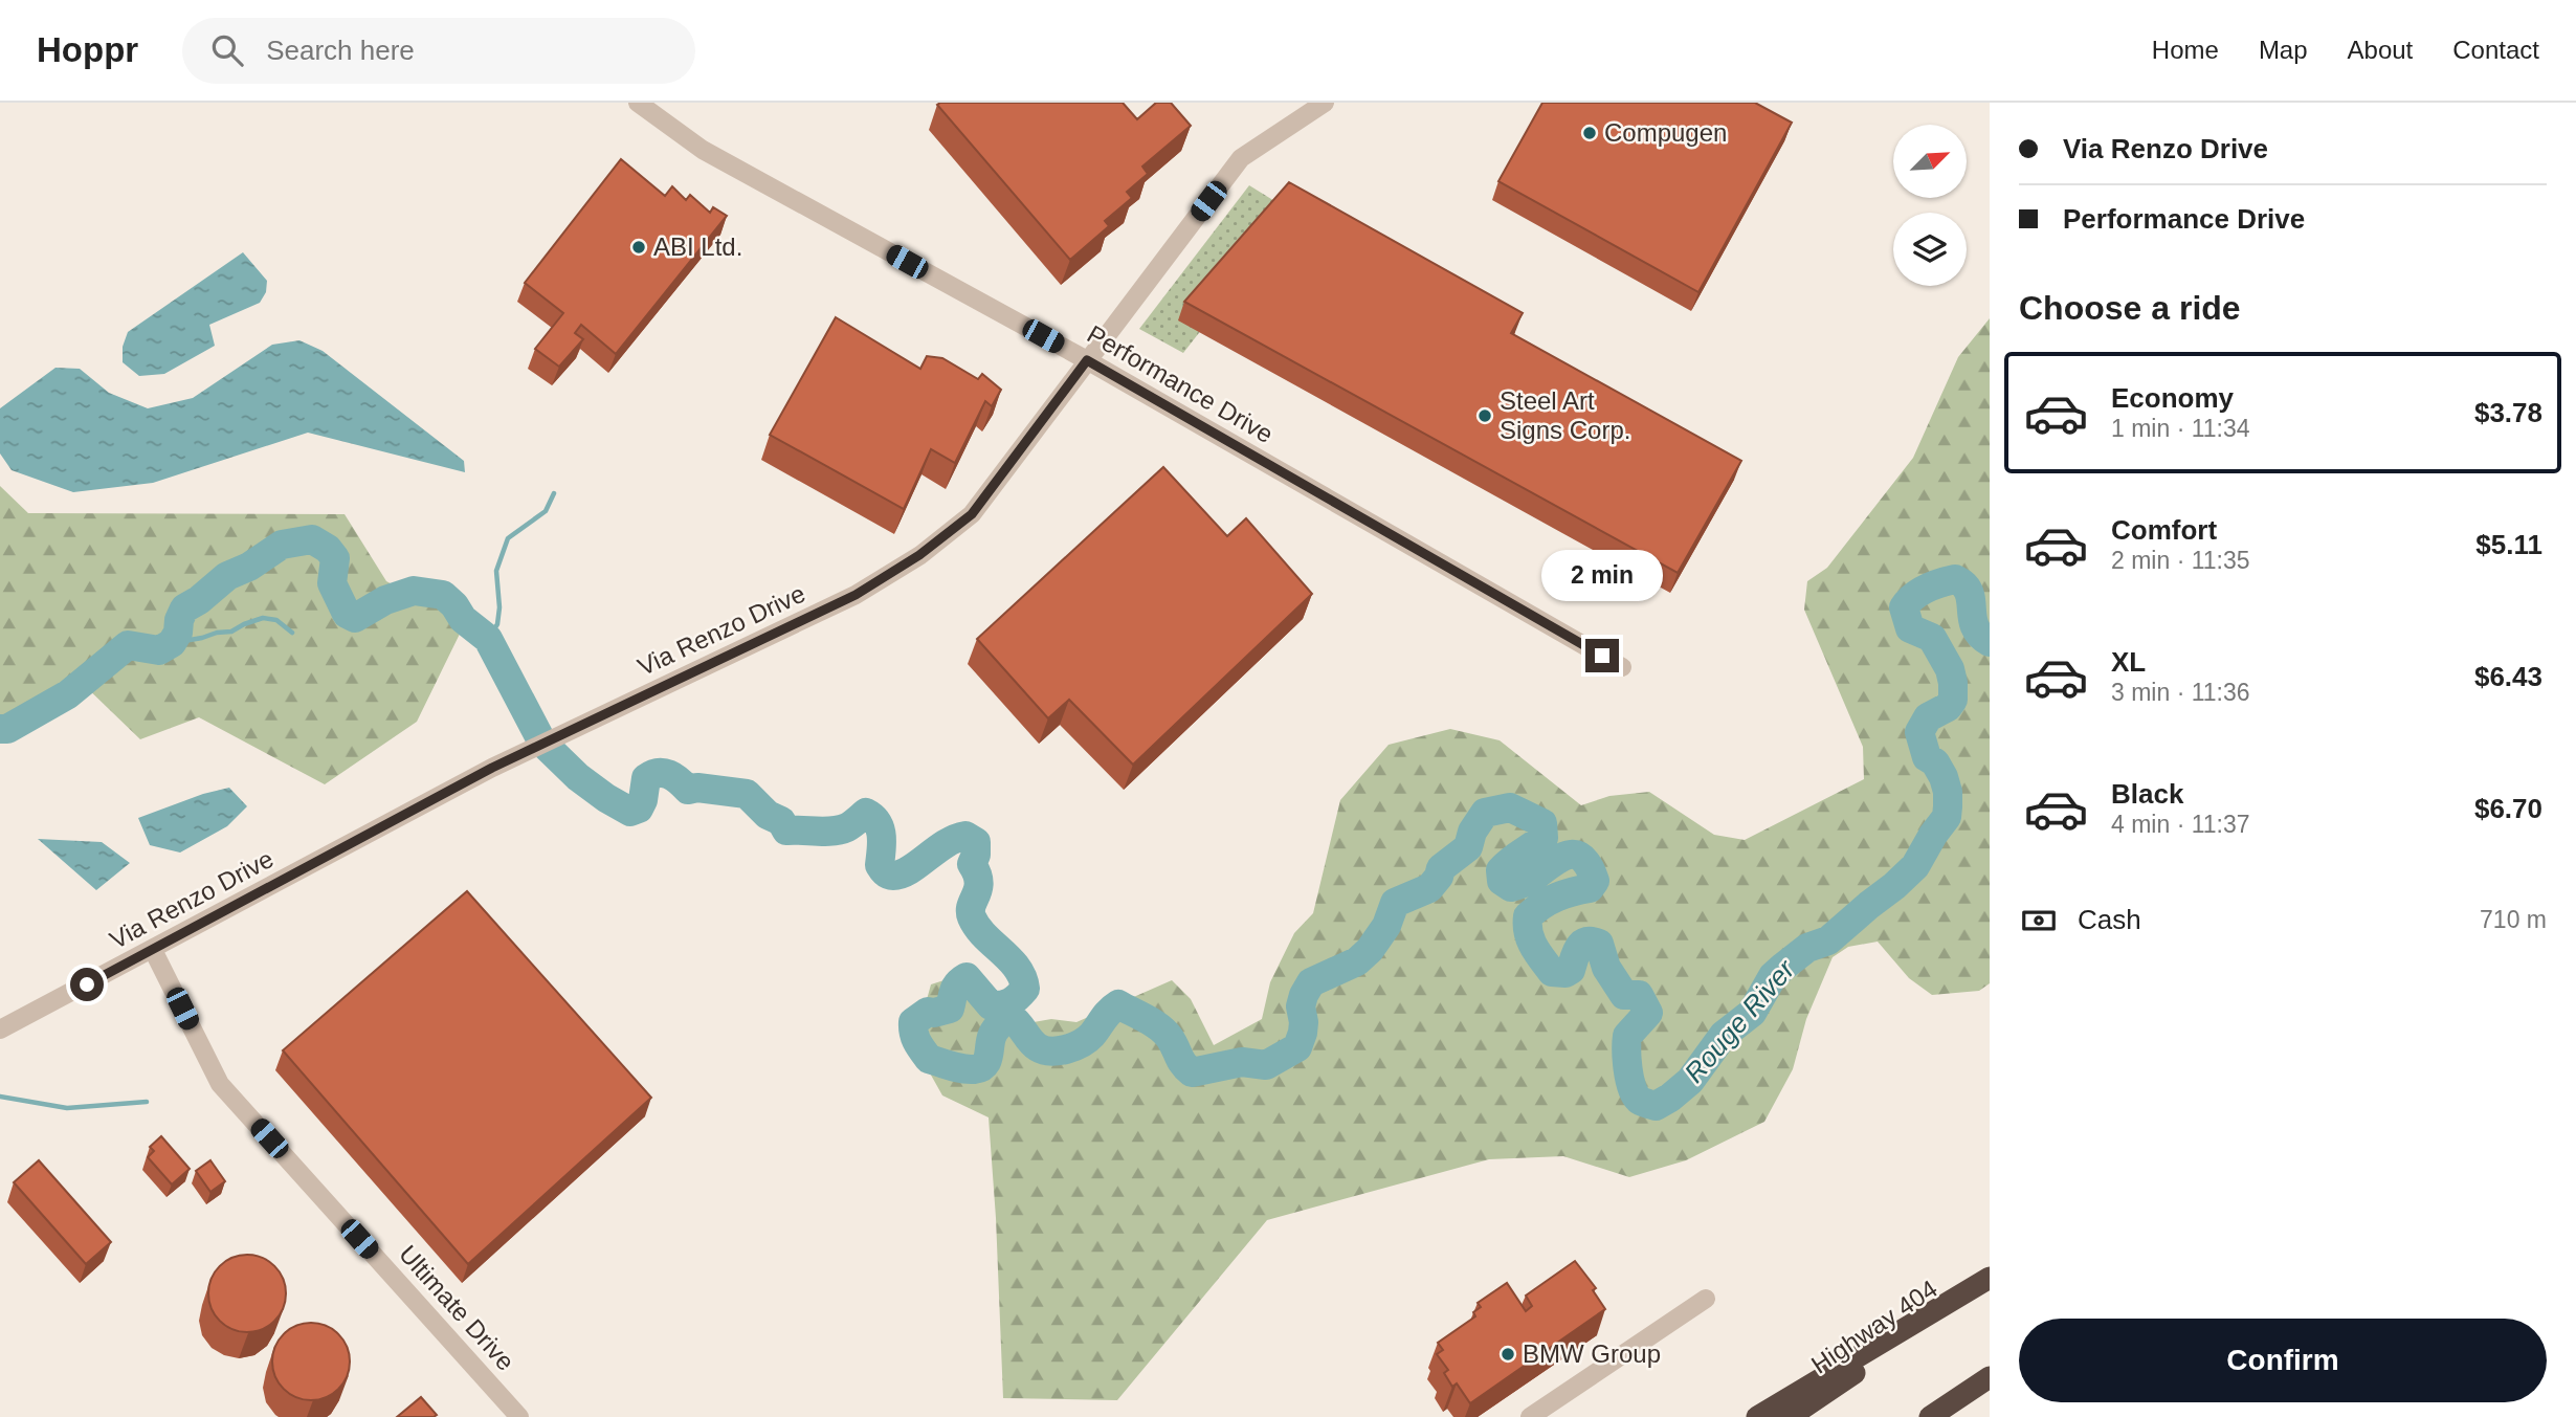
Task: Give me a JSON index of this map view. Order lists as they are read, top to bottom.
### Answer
{
  "streets": {
    "highway": ["Highway 404"],
    "street": ["Performance Drive", "Via Renzo Drive", "Ultimate Drive"]
  },
  "crossings": [
    ["Performance Drive", "Via Renzo Drive"],
    ["Via Renzo Drive", "Ultimate Drive"]
  ],
  "water": ["Rouge River"],
  "places": [
    "Compugen",
    "ABI Ltd.",
    "Steel Art Signs Corp.",
    "BMW Group"
  ],
  "north": "top right",
  "page": {
    "header": "Hoppr",
    "search": "Search here",
    "nav": [
      "Home",
      "Map",
      "About",
      "Contact"
    ],
    "banner": ["Via Renzo Drive", "Performance Drive"],
    "heading": "Choose a ride",
    "list": [
      {
        "name": "Economy",
        "note": "1 min · 11:34",
        "value": "$3.78"
      },
      {
        "name": "Comfort",
        "note": "2 min · 11:35",
        "value": "$5.11"
      },
      {
        "name": "XL",
        "note": "3 min · 11:36",
        "value": "$6.43"
      },
      {
        "name": "Black",
        "note": "4 min · 11:37",
        "value": "$6.70"
      }
    ],
    "bubble": "2 min",
    "pay": ["Cash", "710 m"],
    "buttons": "Confirm"
  }
}
